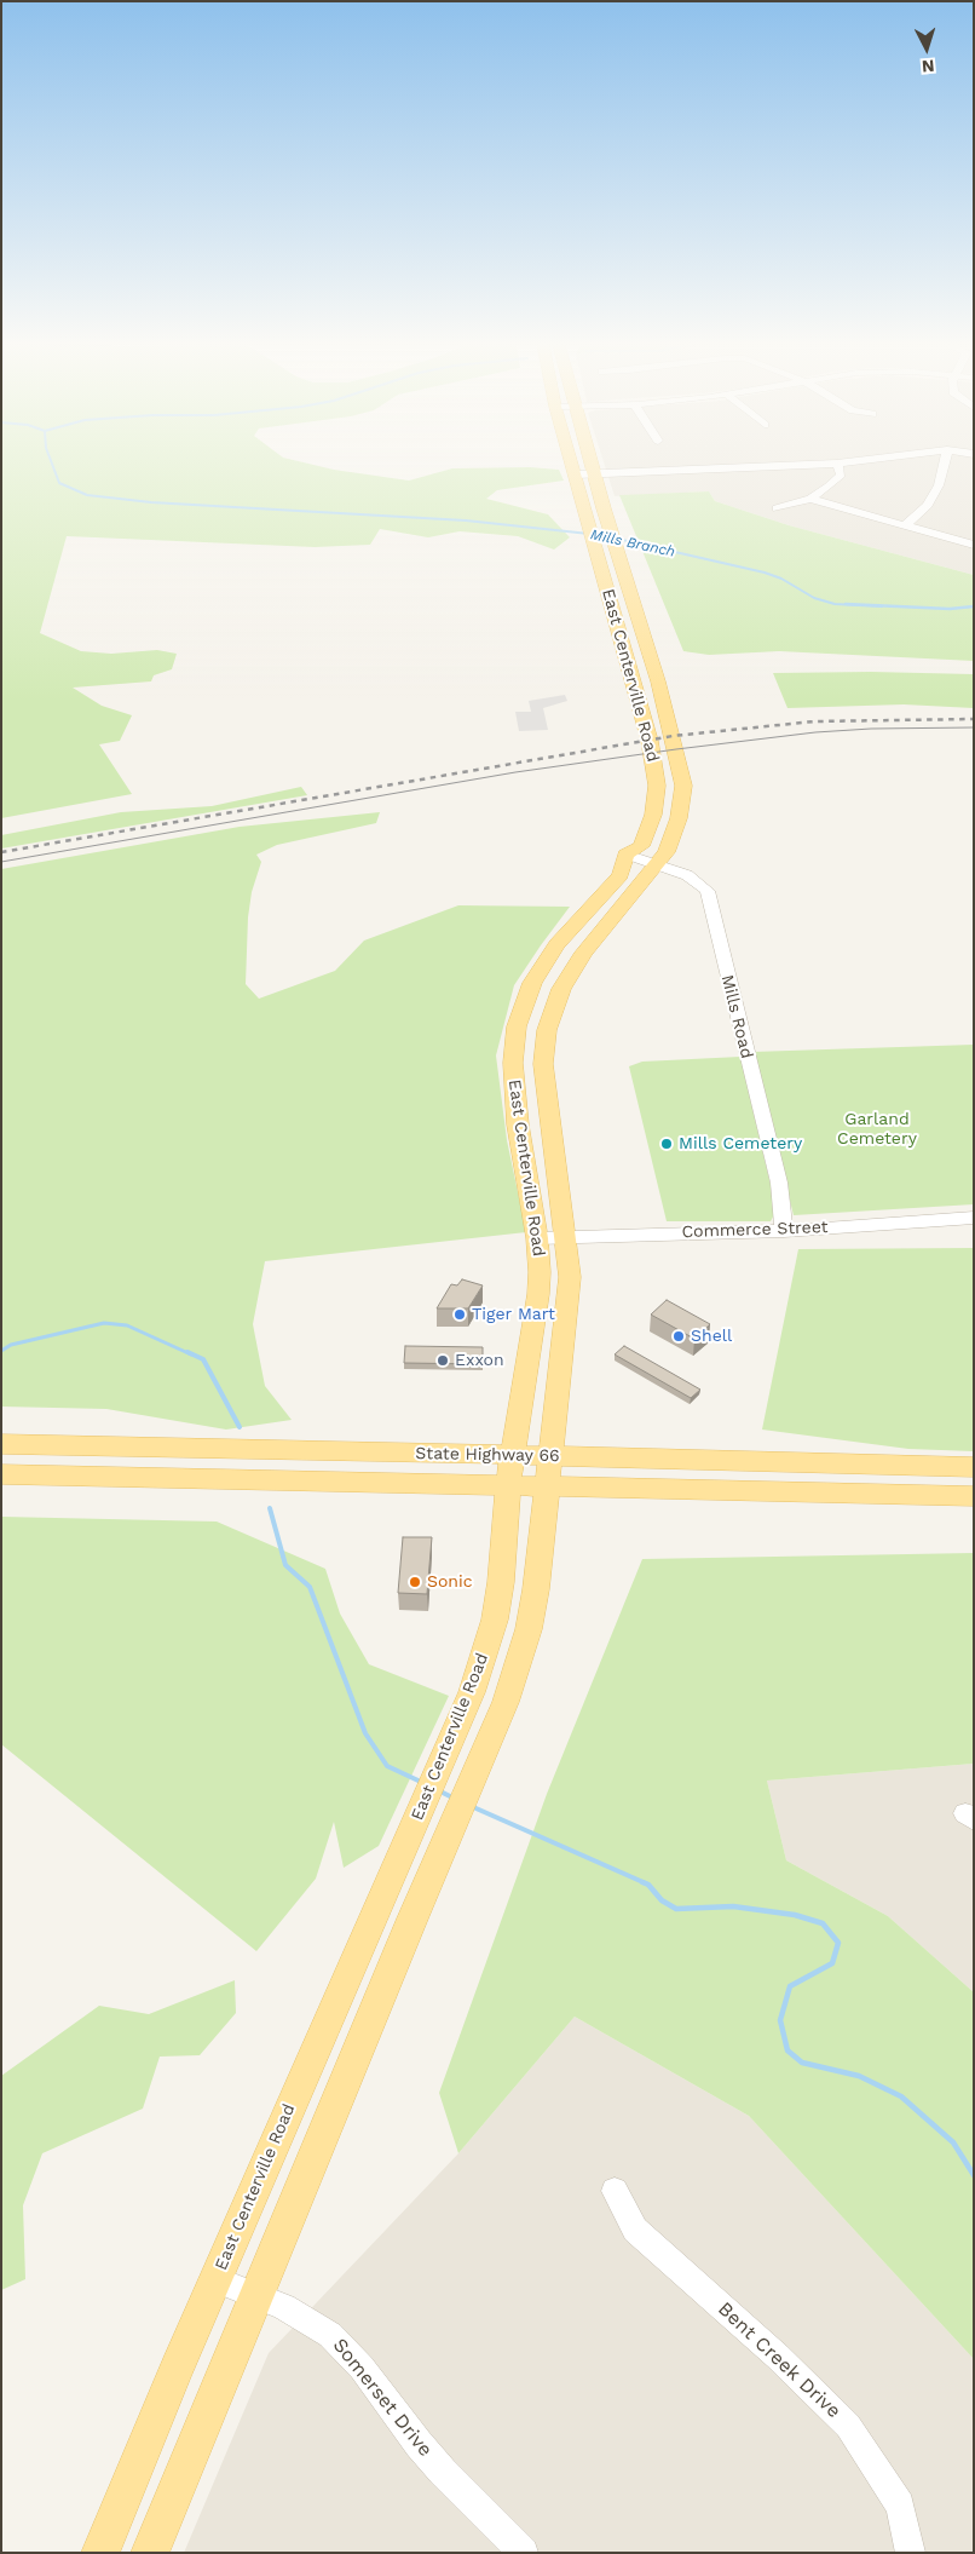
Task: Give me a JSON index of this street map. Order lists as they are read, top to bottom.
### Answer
{
  "streets": {
    "main road": ["East Centerville Road", "State Highway 66"],
    "street": [
      "Mills Road",
      "Commerce Street",
      "Bent Creek Drive",
      "Somerset Drive"
    ]
  },
  "crossings": [
    ["East Centerville Road", "Mills Road"],
    ["East Centerville Road", "Commerce Street"],
    ["East Centerville Road", "State Highway 66"],
    ["East Centerville Road", "Somerset Drive"],
    ["Mills Road", "Commerce Street"]
  ],
  "water": ["Mills Branch"],
  "parks": ["Garland Cemetery"],
  "places": [
    "Mills Cemetery",
    "Tiger Mart",
    "Shell",
    "Exxon",
    "Sonic"
  ],
  "north": "bottom"
}
